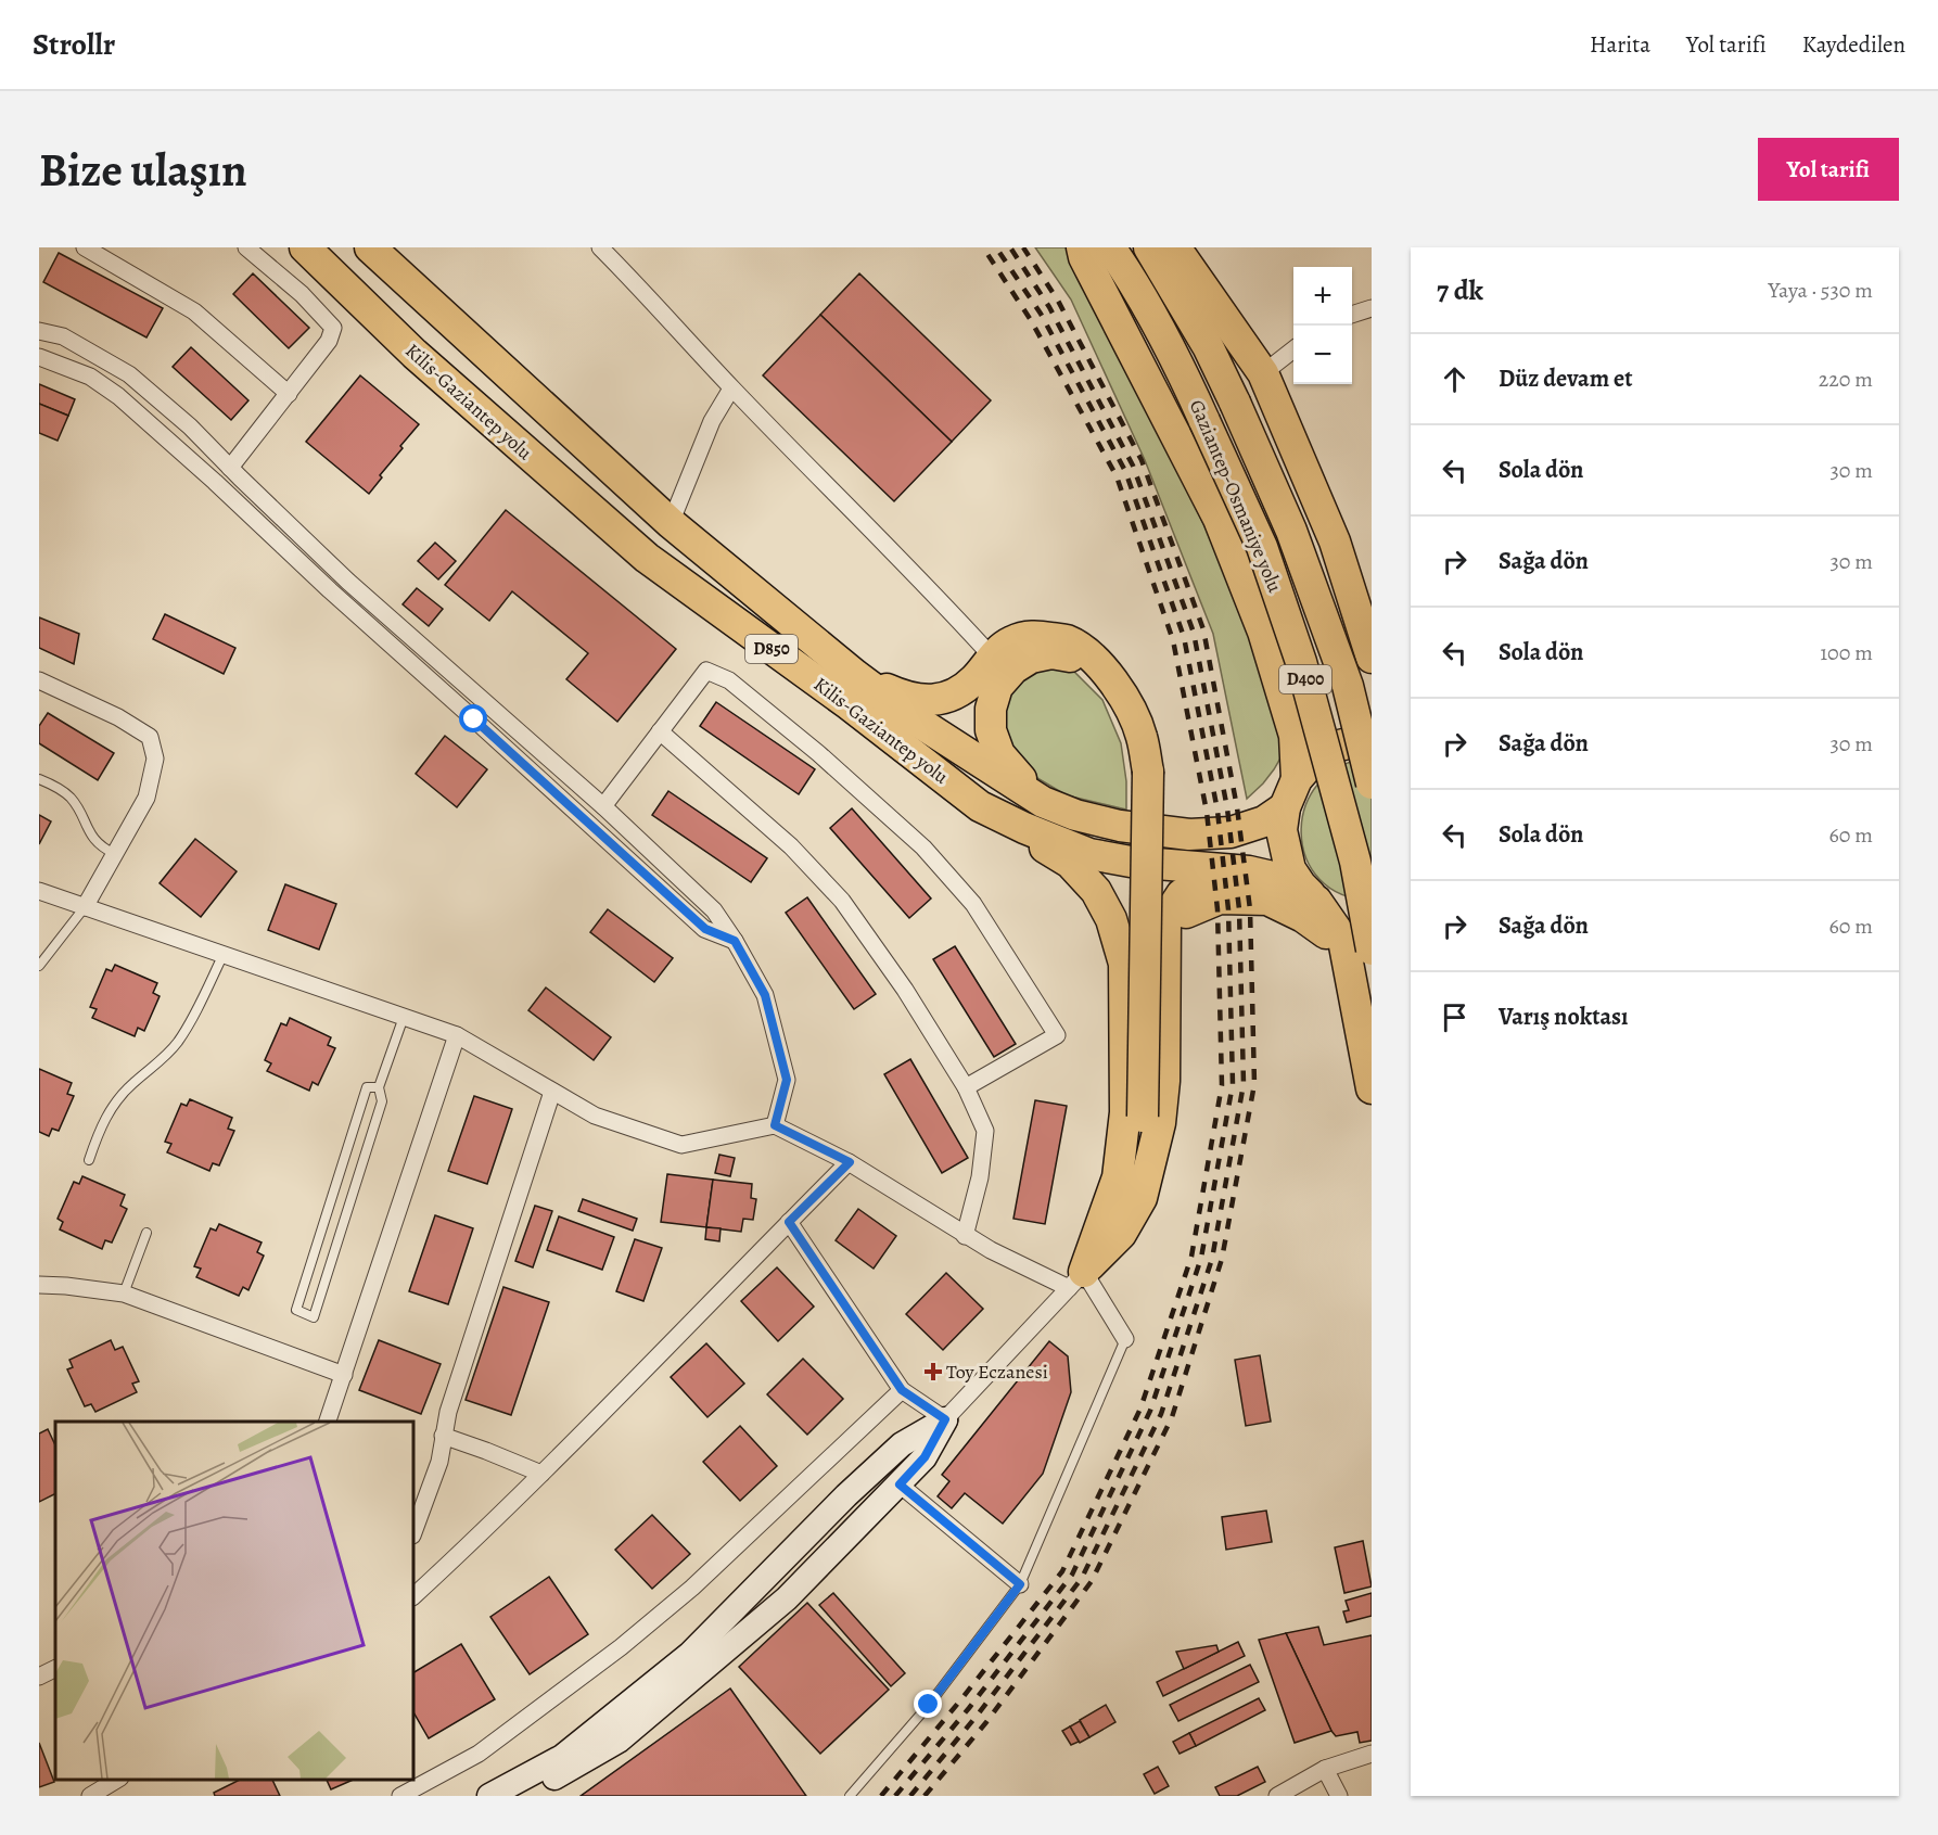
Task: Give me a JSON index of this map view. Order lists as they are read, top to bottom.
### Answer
{
  "streets": {
    "highway": [
      "Kilis-Gaziantep yolu",
      "Gaziantep-Osmaniye yolu",
      "D850",
      "D400"
    ]
  },
  "places": {
    "health": ["Toy Eczanesi"]
  },
  "page": {
    "header": "Strollr",
    "nav": ["Harita", "Yol tarifi", "Kaydedilen"],
    "buttons": "Yol tarifi",
    "title": "Bize ulaşın",
    "heading": ["7 dk", "Yaya · 530 m"],
    "map_buttons": ["+", "−"],
    "list": [
      ["Düz devam et", "220 m"],
      ["Sola dön", "30 m"],
      ["Sağa dön", "30 m"],
      ["Sola dön", "100 m"],
      ["Sağa dön", "30 m"],
      ["Sola dön", "60 m"],
      ["Sağa dön", "60 m"],
      "Varış noktası"
    ]
  }
}
